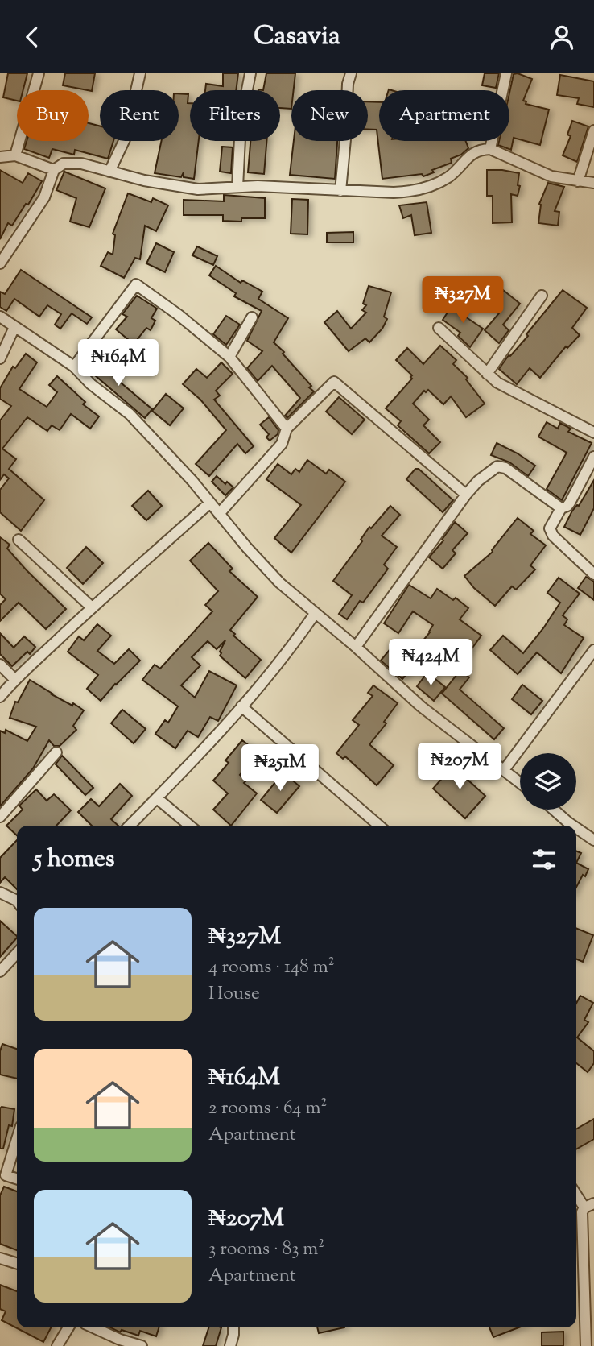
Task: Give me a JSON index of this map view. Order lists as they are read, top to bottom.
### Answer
{
  "page": {
    "header": "Casavia",
    "chip": [
      "Buy",
      "Rent",
      "Filters",
      "New",
      "Apartment"
    ],
    "price": [
      "₦327M",
      "₦164M",
      "₦424M",
      "₦207M",
      "₦251M"
    ],
    "heading": "5 homes",
    "list": [
      {
        "name": "₦327M",
        "note": "4 rooms · 148 m² · House"
      },
      {
        "name": "₦164M",
        "note": "2 rooms · 64 m² · Apartment"
      },
      {
        "name": "₦207M",
        "note": "3 rooms · 83 m² · Apartment"
      }
    ]
  }
}
